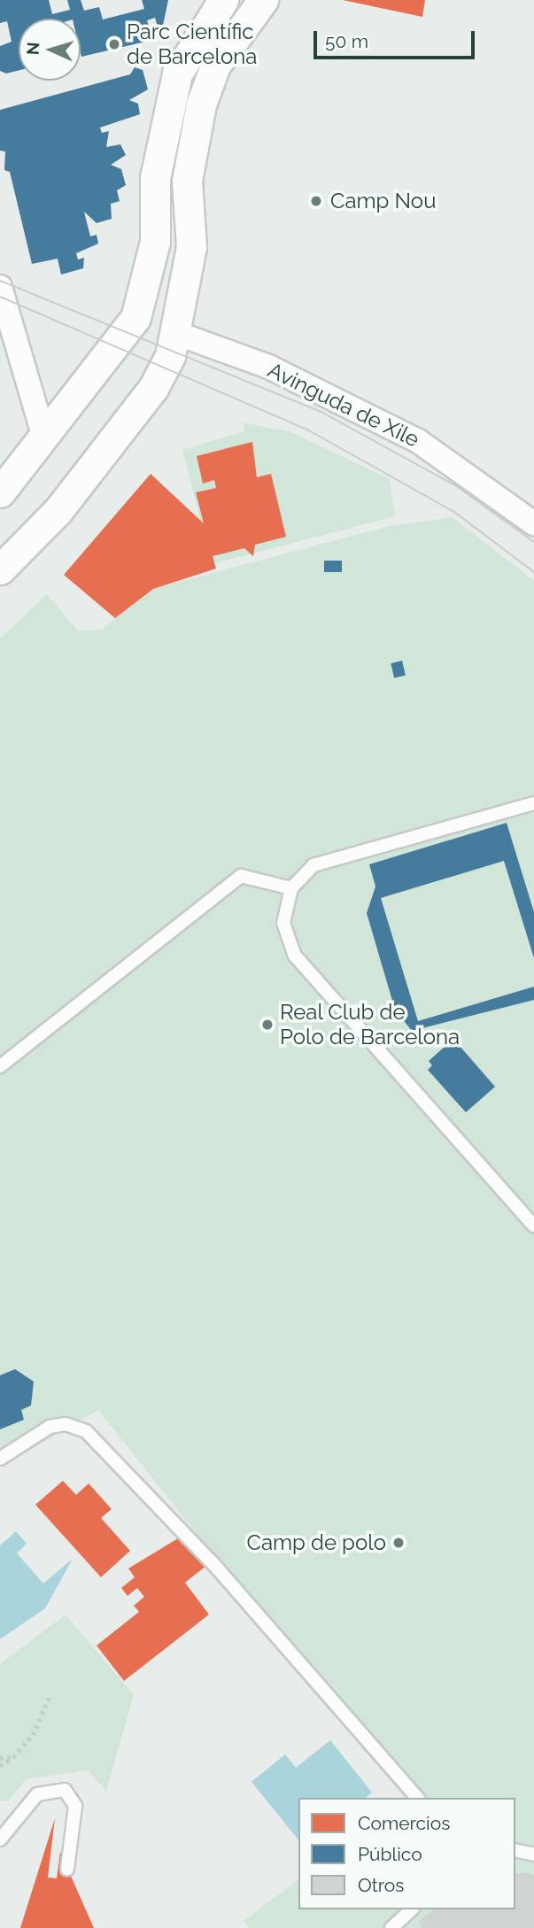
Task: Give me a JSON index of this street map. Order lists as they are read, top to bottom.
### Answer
{
  "streets": {
    "street": ["Avinguda de Xile"]
  },
  "places": [
    "Parc Científic de Barcelona",
    "Camp Nou",
    "Real Club de Polo de Barcelona",
    "Camp de polo"
  ],
  "legend": ["Comercios", "Público", "Otros"],
  "scale_bar": "50 m",
  "north": "left"
}
